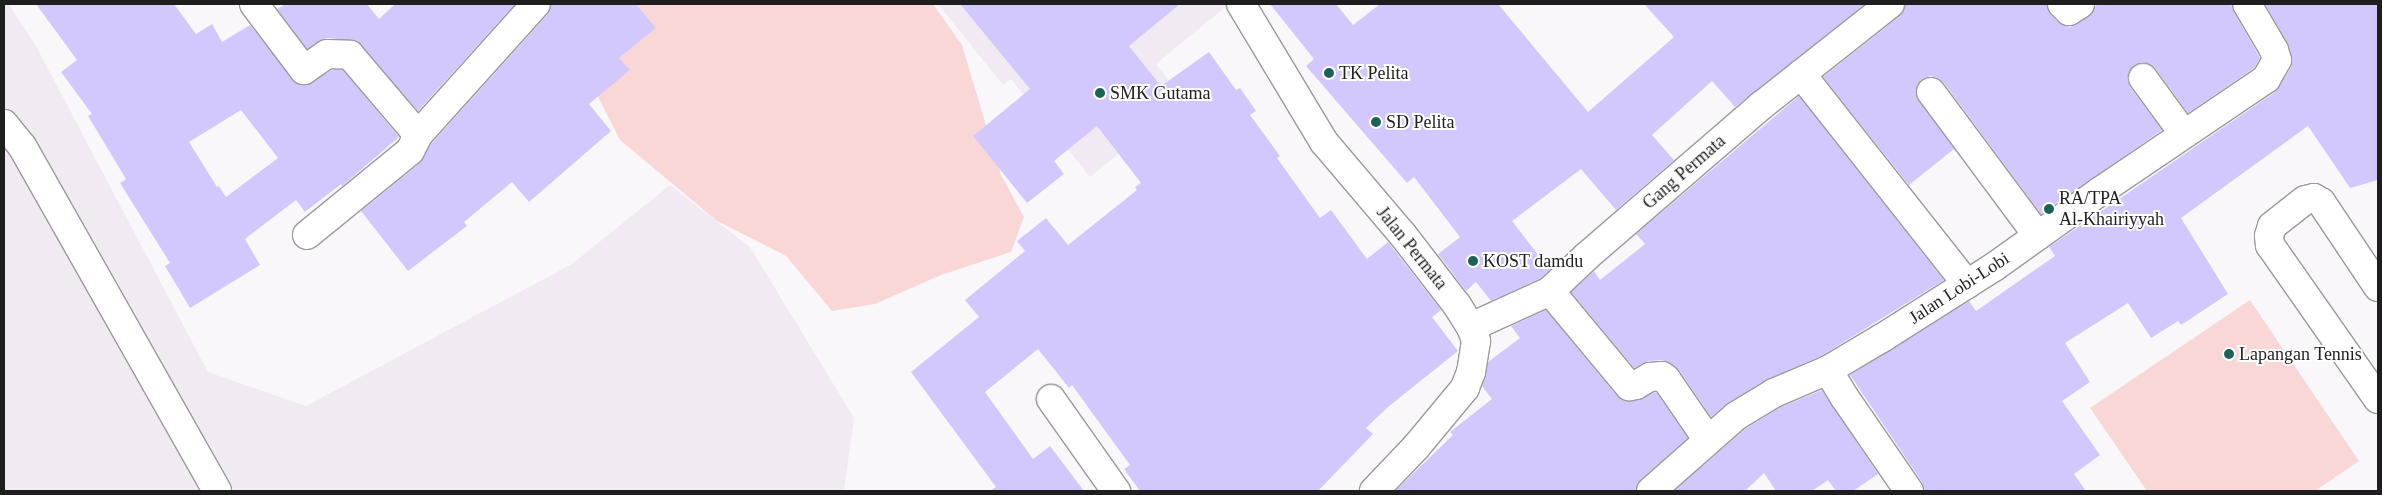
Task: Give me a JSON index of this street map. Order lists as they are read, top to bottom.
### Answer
{
  "streets": {
    "street": ["Gang Permata", "Jalan Permata", "Jalan Lobi-Lobi"]
  },
  "crossings": [
    ["Gang Permata", "Jalan Permata"]
  ],
  "places": [
    "TK Pelita",
    "SMK Gutama",
    "SD Pelita",
    "RA/TPA Al-Khairiyyah",
    "KOST damdu",
    "Lapangan Tennis"
  ]
}
